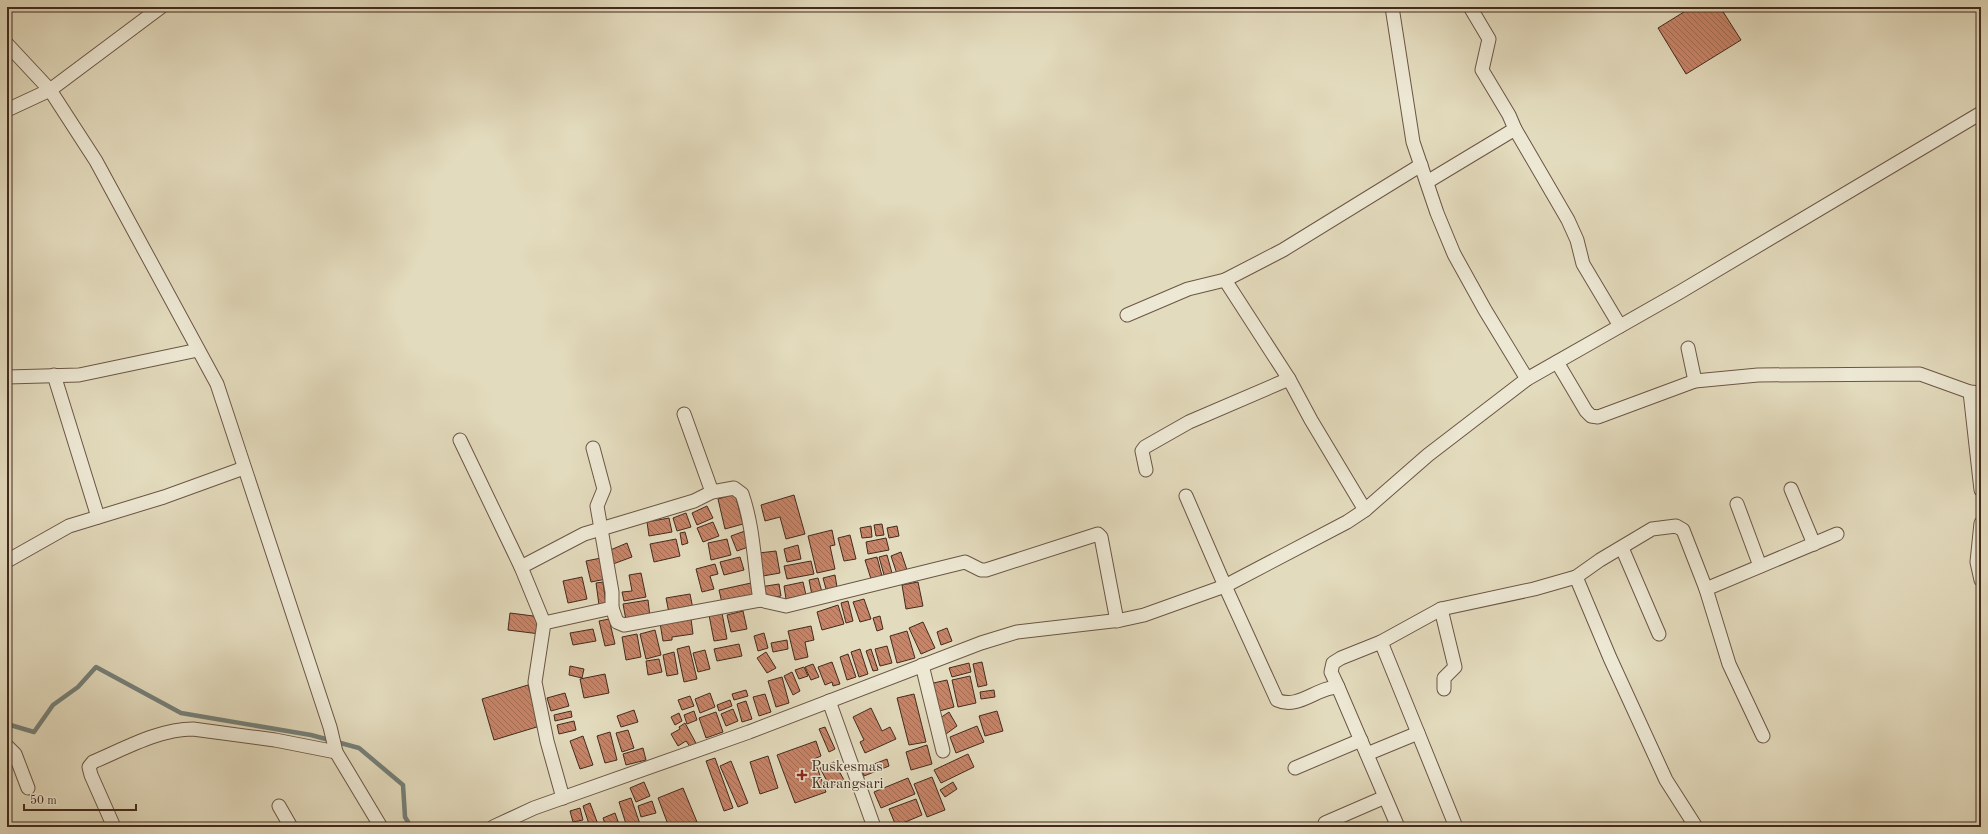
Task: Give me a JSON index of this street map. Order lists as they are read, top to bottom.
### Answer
{
  "places": {
    "health": ["Puskesmas Karangsari"]
  },
  "scale_bar": "50 m"
}
